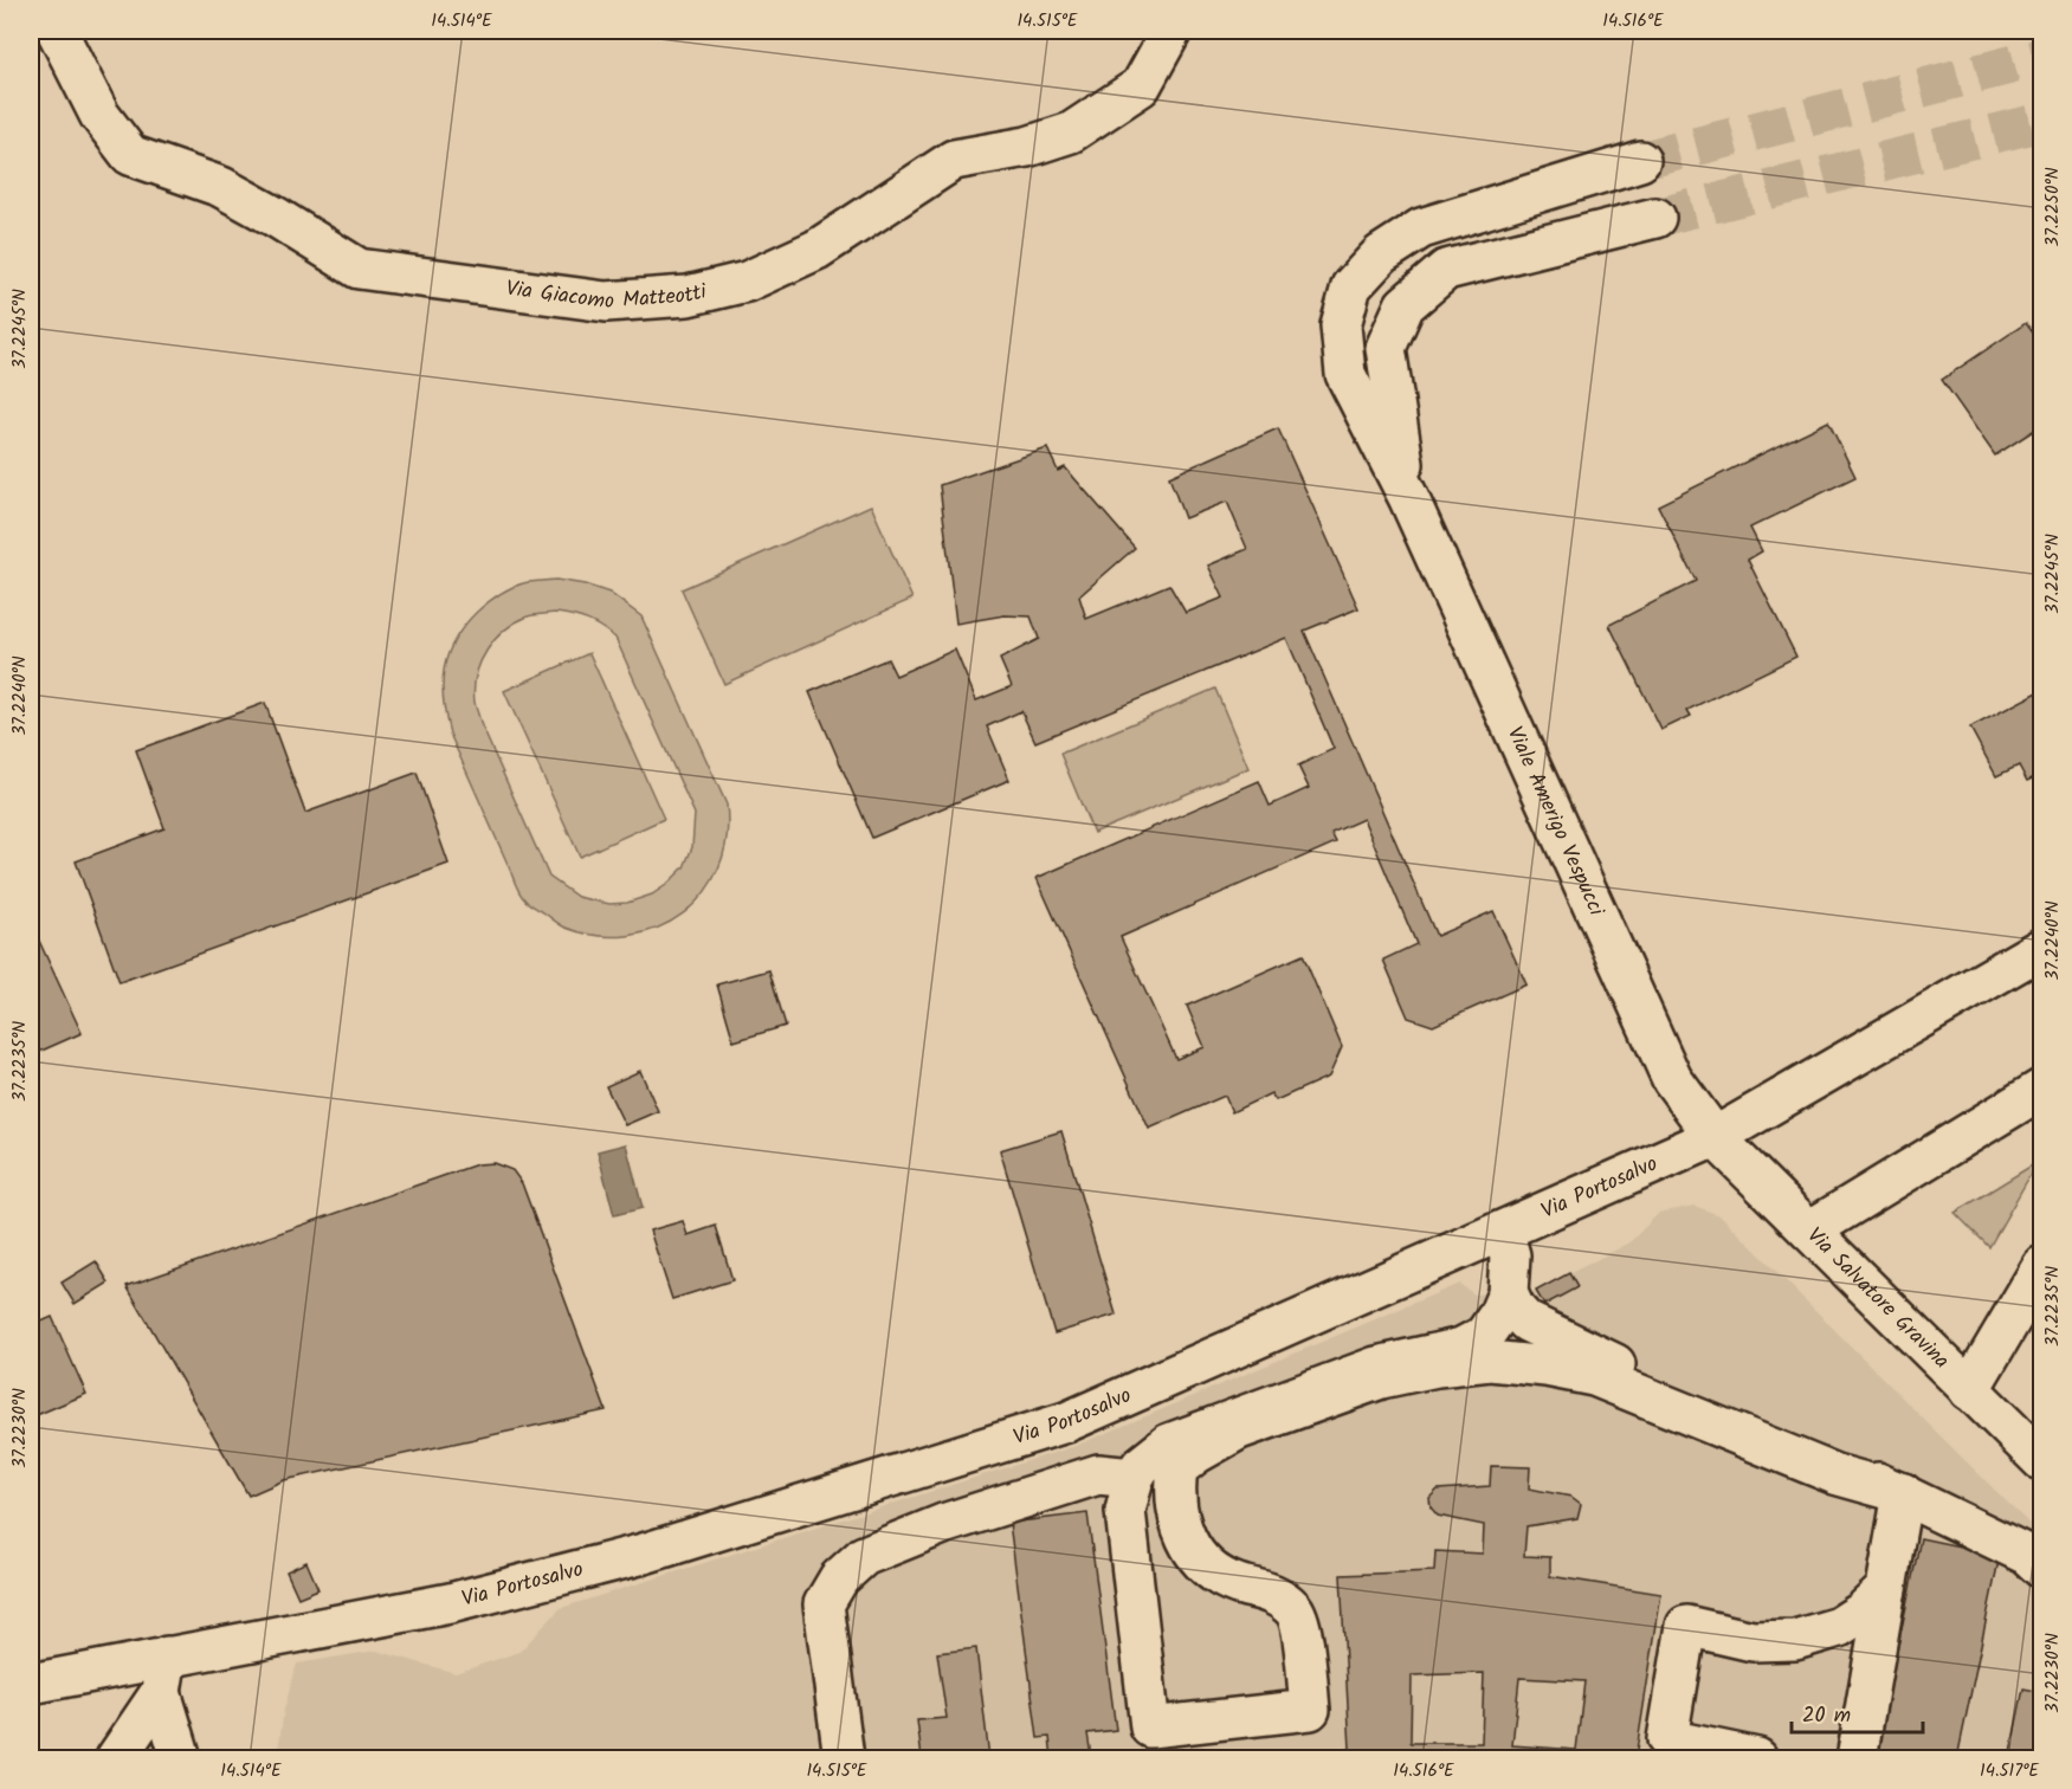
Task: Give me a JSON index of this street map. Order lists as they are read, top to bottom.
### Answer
{
  "streets": {
    "street": [
      "Via Giacomo Matteotti",
      "Viale Amerigo Vespucci",
      "Via Portosalvo",
      "Via Salvatore Gravina"
    ]
  },
  "crossings": [
    ["Viale Amerigo Vespucci", "Via Portosalvo"],
    ["Viale Amerigo Vespucci", "Via Salvatore Gravina"],
    ["Via Portosalvo", "Via Salvatore Gravina"]
  ],
  "scale_bar": "20 m",
  "coordinates": [
    "14.514°E",
    "14.515°E",
    "14.516°E",
    "37.2250°N",
    "37.2245°N",
    "37.2240°N",
    "37.2235°N",
    "37.2230°N",
    "14.517°E"
  ]
}
